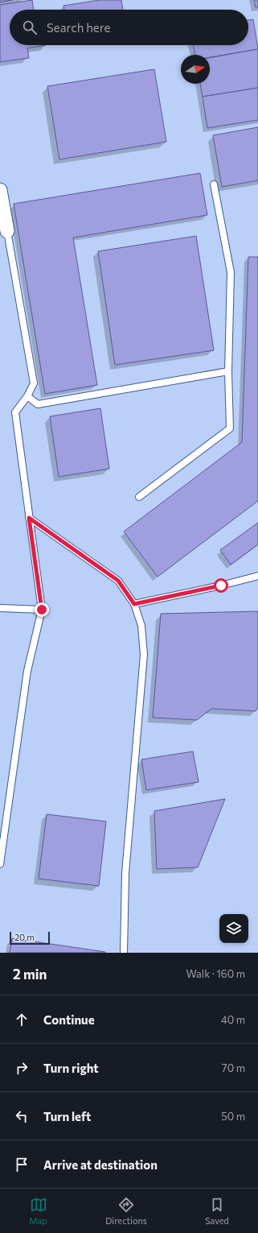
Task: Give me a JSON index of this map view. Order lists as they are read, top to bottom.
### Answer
{
  "scale_bar": "20 m",
  "north": "right",
  "page": {
    "search": "Search here",
    "scale": "20 m",
    "heading": ["2 min", "Walk · 160 m"],
    "list": [
      ["Continue", "40 m"],
      ["Turn right", "70 m"],
      ["Turn left", "50 m"],
      "Arrive at destination"
    ],
    "nav": ["Map", "Directions", "Saved"]
  }
}
